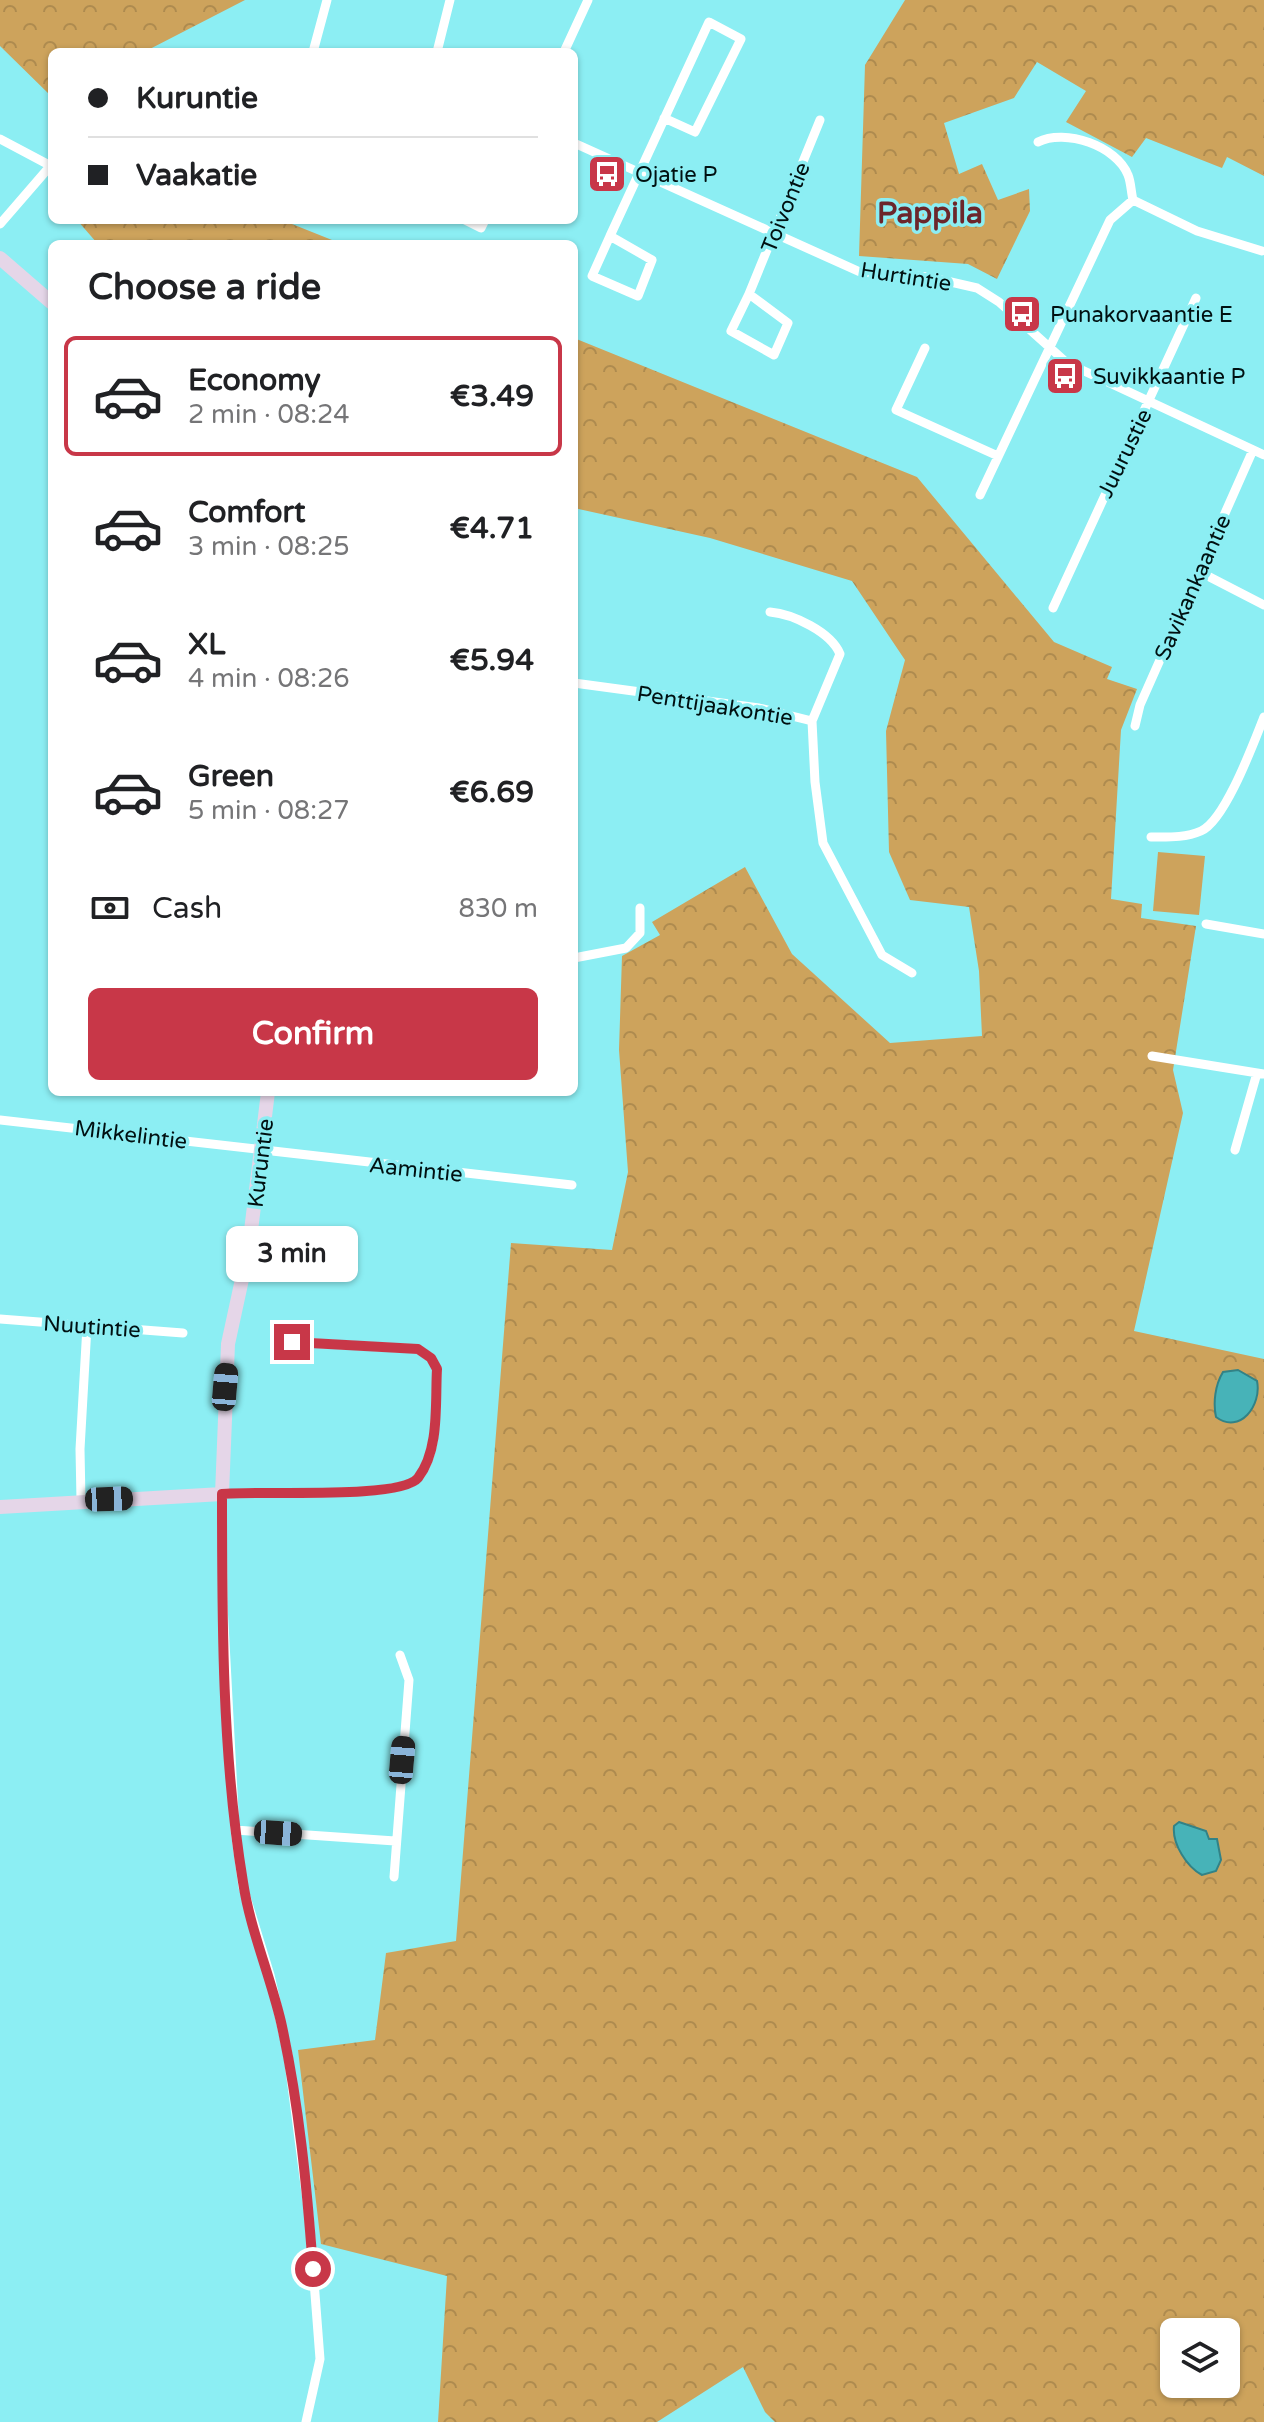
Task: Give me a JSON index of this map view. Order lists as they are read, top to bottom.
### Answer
{
  "streets": {
    "street": [
      "Toivontie",
      "Hurtintie",
      "Juurustie",
      "Savikankaantie",
      "Penttijaakontie",
      "Mikkelintie",
      "Kuruntie",
      "Aamintie",
      "Nuutintie"
    ]
  },
  "crossings": [
    ["Toivontie", "Hurtintie"],
    ["Hurtintie", "Juurustie"],
    ["Hurtintie", "Savikankaantie"],
    ["Mikkelintie", "Kuruntie"],
    ["Mikkelintie", "Aamintie"],
    ["Kuruntie", "Aamintie"]
  ],
  "districts": ["Pappila"],
  "places": {
    "bus stop": ["Ojatie P", "Punakorvaantie E", "Suvikkaantie P"]
  },
  "page": {
    "banner": ["Kuruntie", "Vaakatie"],
    "heading": "Choose a ride",
    "list": [
      {
        "name": "Economy",
        "note": "2 min · 08:24",
        "value": "€3.49"
      },
      {
        "name": "Comfort",
        "note": "3 min · 08:25",
        "value": "€4.71"
      },
      {
        "name": "XL",
        "note": "4 min · 08:26",
        "value": "€5.94"
      },
      {
        "name": "Green",
        "note": "5 min · 08:27",
        "value": "€6.69"
      }
    ],
    "pay": ["Cash", "830 m"],
    "buttons": "Confirm",
    "bubble": "3 min"
  }
}
